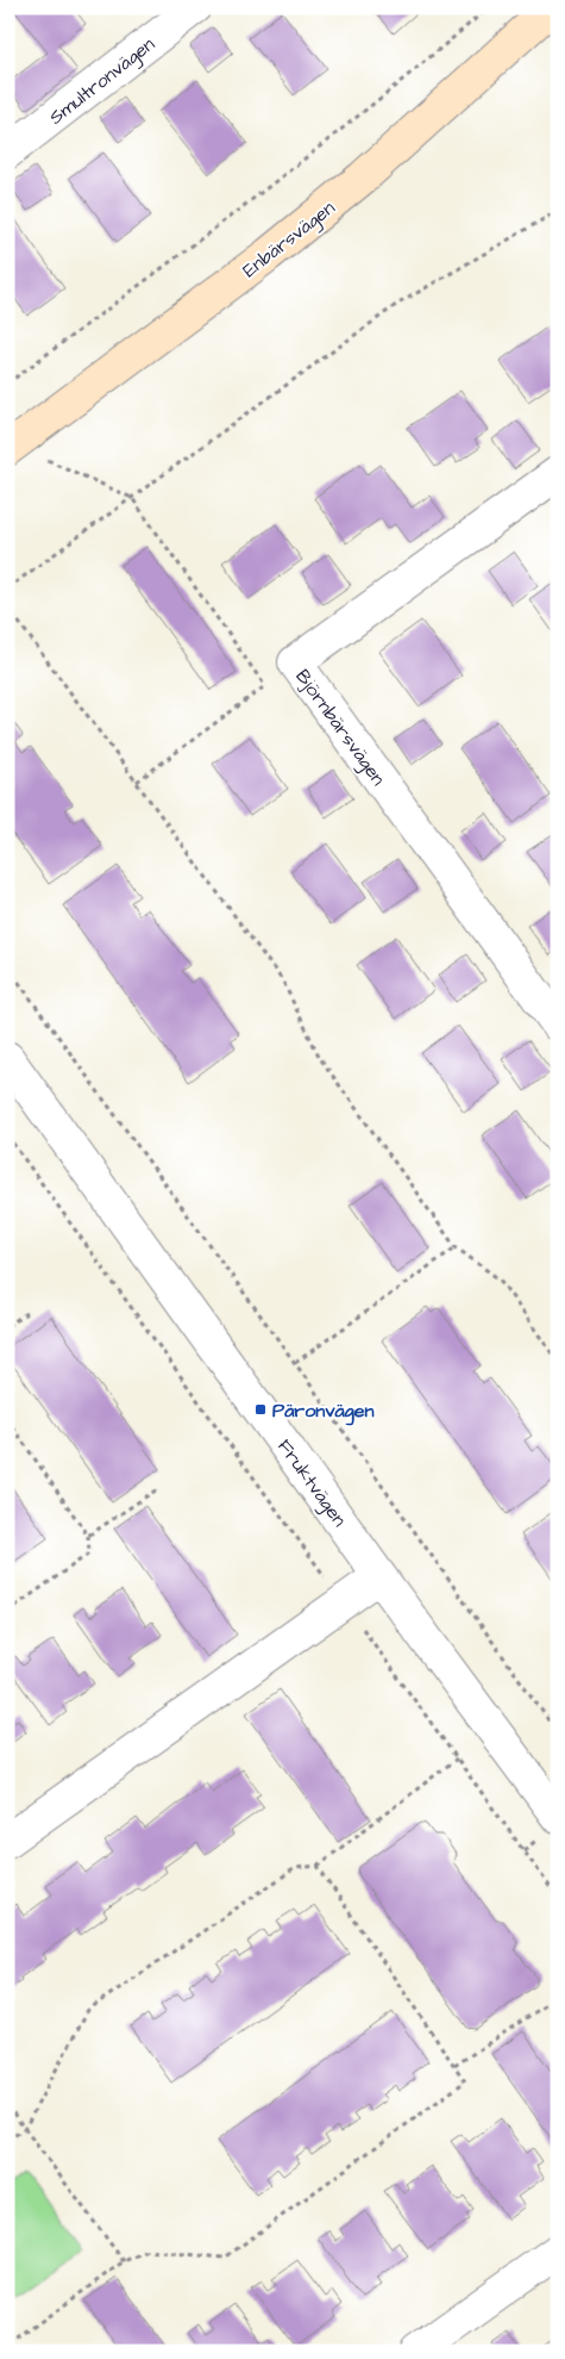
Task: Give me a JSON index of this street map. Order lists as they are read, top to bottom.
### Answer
{
  "streets": {
    "street": [
      "Smultronvägen",
      "Enbärsvägen",
      "Björnbärsvägen",
      "Fruktvägen"
    ]
  },
  "places": {
    "transit": ["Päronvägen"]
  }
}
